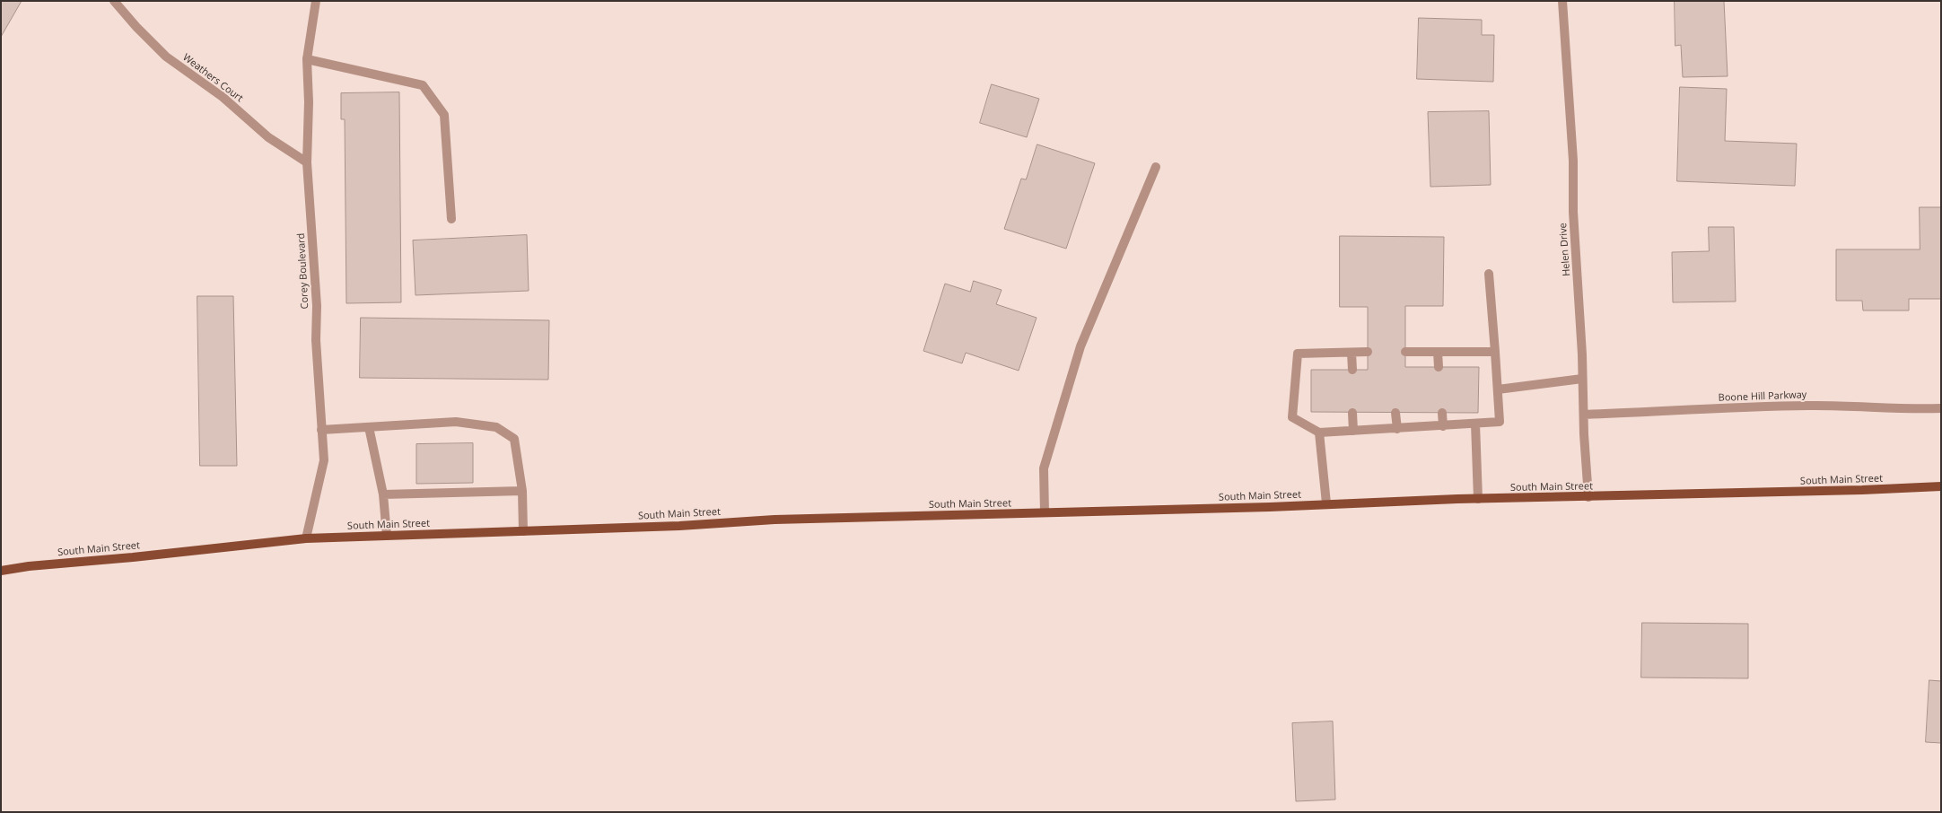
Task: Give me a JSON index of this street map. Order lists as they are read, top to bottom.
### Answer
{
  "streets": {
    "main road": ["South Main Street"],
    "street": [
      "Weathers Court",
      "Helen Drive",
      "Corey Boulevard",
      "Boone Hill Parkway"
    ]
  },
  "crossings": [
    ["Weathers Court", "Corey Boulevard"],
    ["Helen Drive", "Boone Hill Parkway"],
    ["Helen Drive", "South Main Street"],
    ["Corey Boulevard", "South Main Street"]
  ]
}
